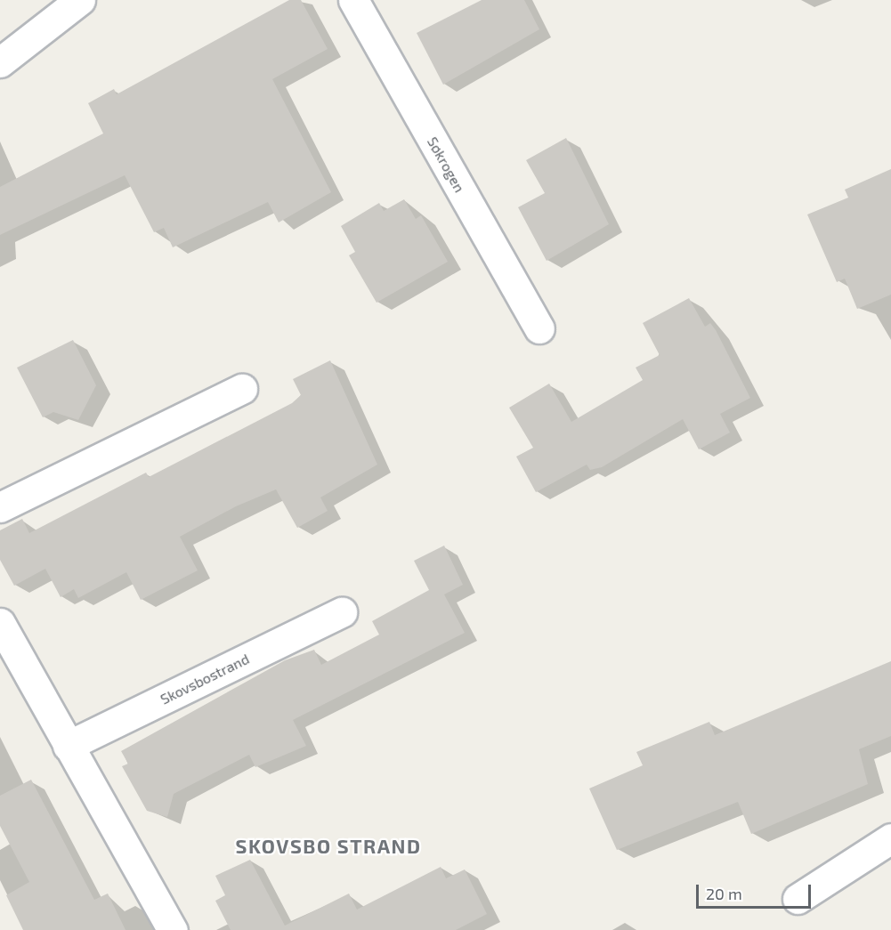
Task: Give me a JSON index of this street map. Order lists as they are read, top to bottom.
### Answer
{
  "streets": {
    "street": ["Søkrogen", "Skovsbostrand"]
  },
  "districts": ["SKOVSBO STRAND"],
  "scale_bar": "20 m"
}
